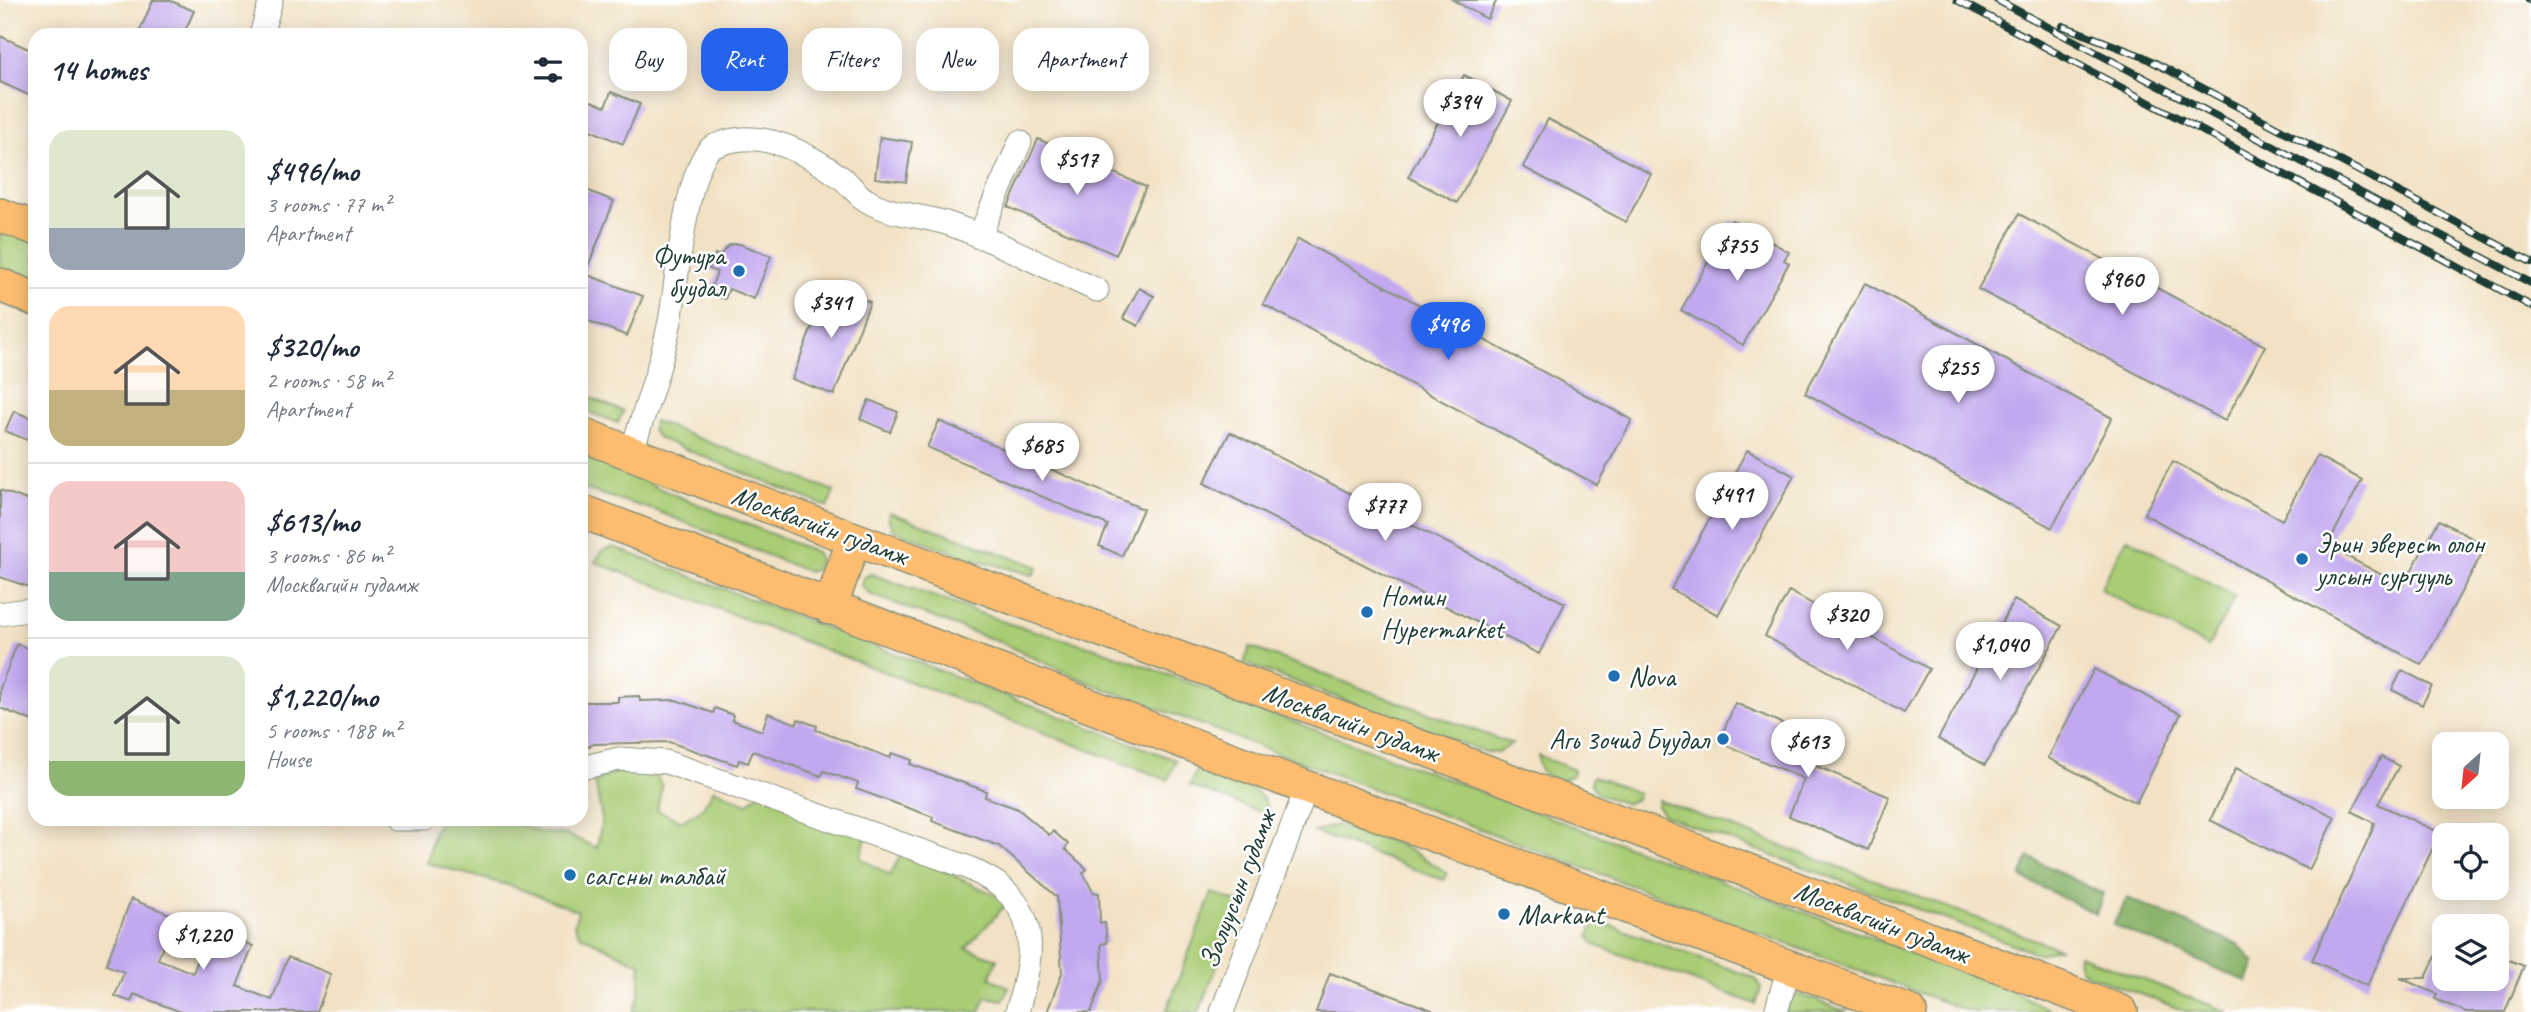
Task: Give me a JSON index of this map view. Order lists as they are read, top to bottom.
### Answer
{
  "streets": {
    "highway": ["Москвагийн гудамж"],
    "street": ["Залуусын гудамж"]
  },
  "places": [
    "Футура буудал",
    "Эрин эверест олон улсын сургууль",
    "Номин Hyрermarket",
    "Nova",
    "Агь 3очид Буудал",
    "сагсны талбай",
    "Markant"
  ],
  "north": "bottom left",
  "page": {
    "chip": [
      "Buy",
      "Rent",
      "Filters",
      "New",
      "Apartment"
    ],
    "heading": "14 homes",
    "price": [
      "$394",
      "$517",
      "$755",
      "$960",
      "$341",
      "$496",
      "$255",
      "$685",
      "$491",
      "$777",
      "$320",
      "$1,040",
      "$613",
      "$1,220"
    ],
    "list": [
      {
        "name": "$496/mo",
        "note": "3 rooms · 77 m² · Apartment"
      },
      {
        "name": "$320/mo",
        "note": "2 rooms · 58 m² · Apartment"
      },
      {
        "name": "$613/mo",
        "note": "3 rooms · 86 m² · Москвагийн гудамж"
      },
      {
        "name": "$1,220/mo",
        "note": "5 rooms · 188 m² · House"
      }
    ]
  }
}
